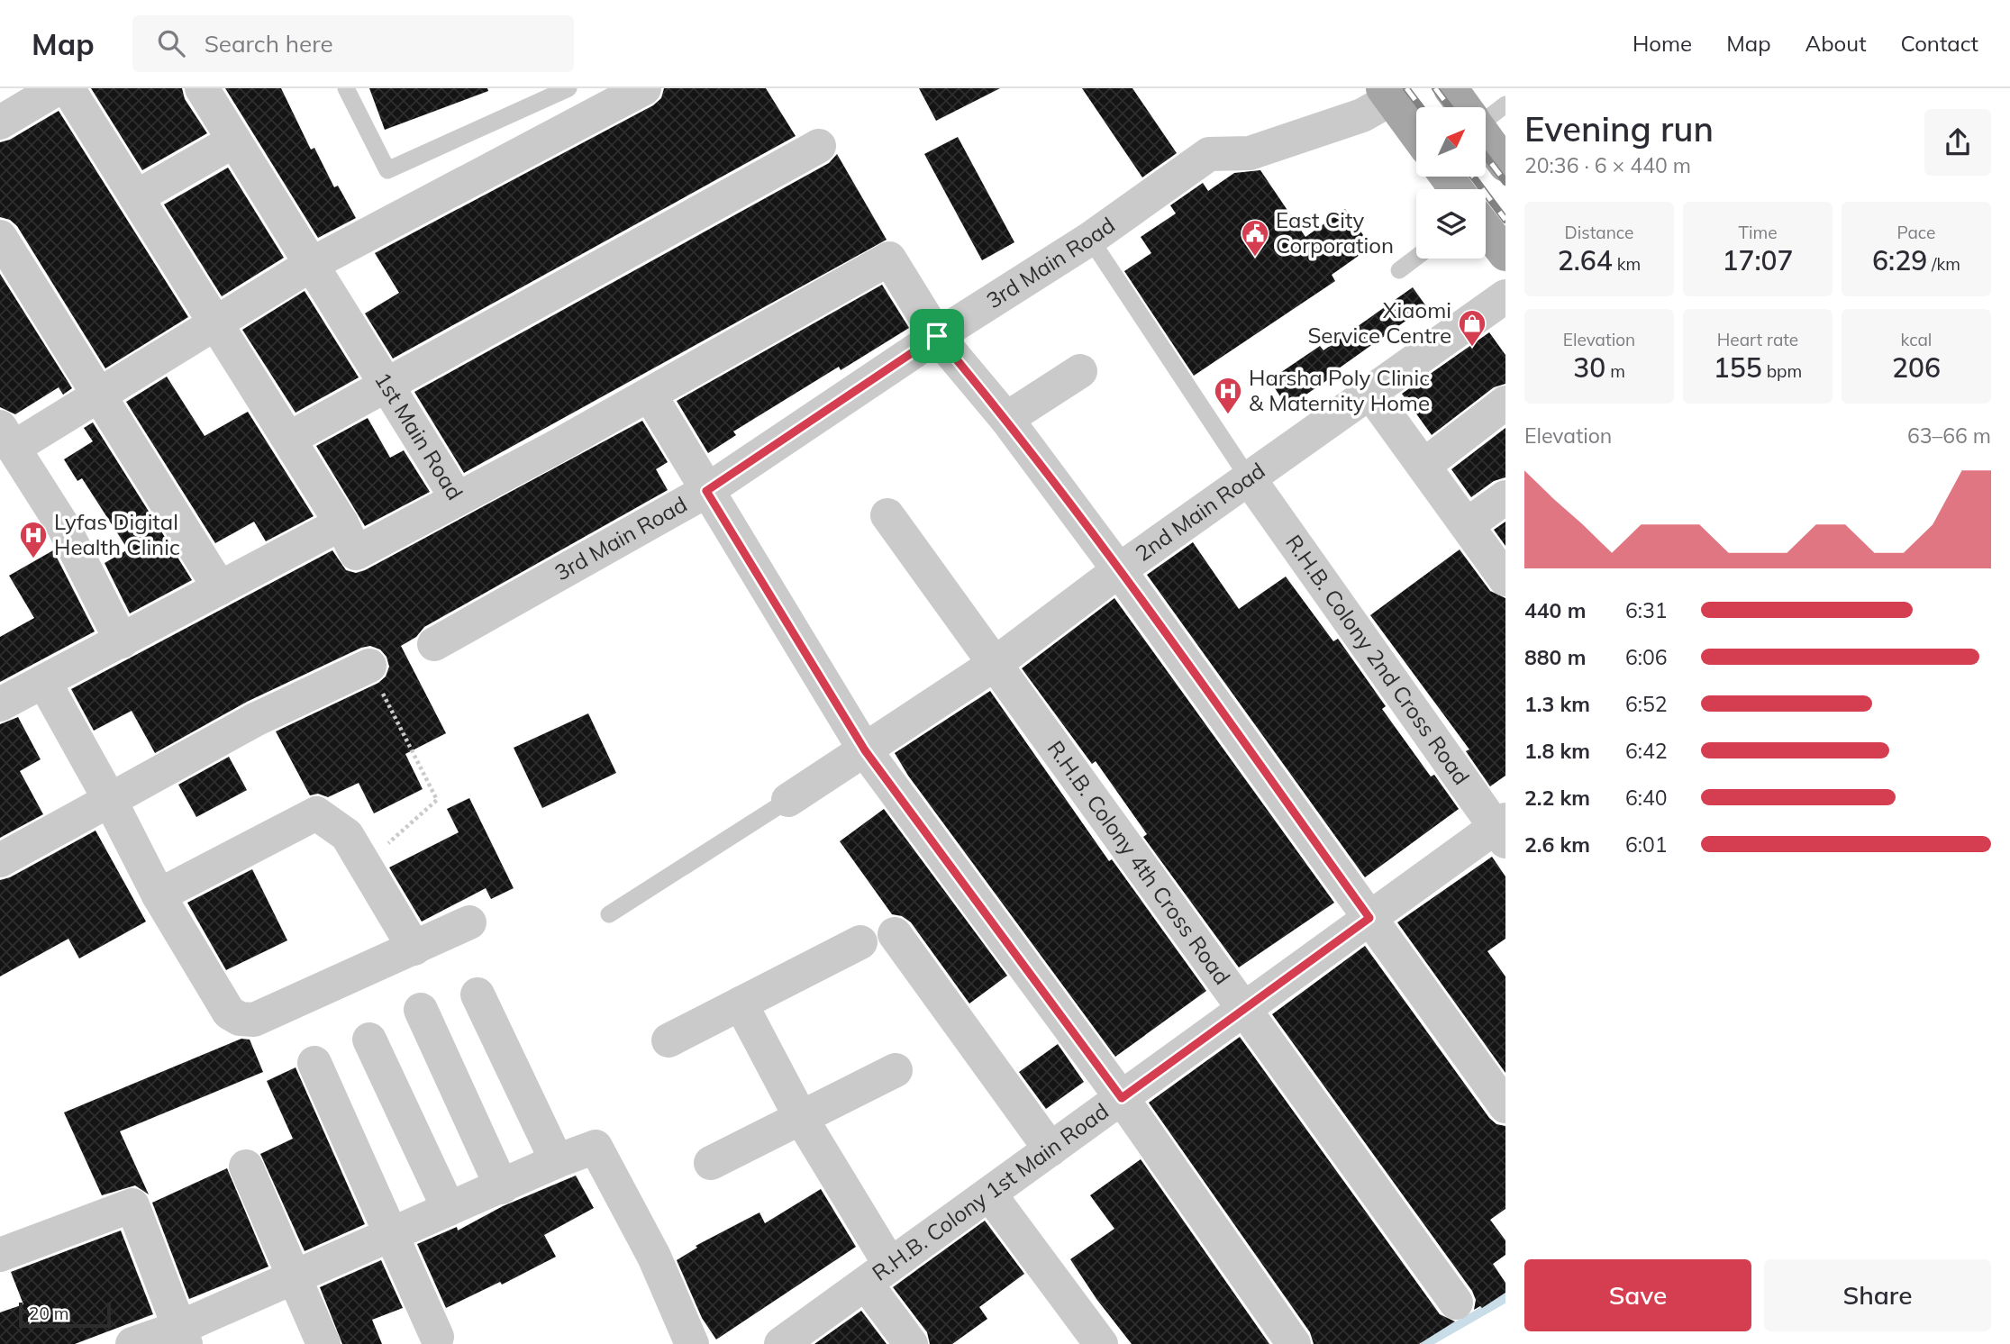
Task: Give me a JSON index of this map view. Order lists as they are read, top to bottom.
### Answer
{
  "streets": {
    "street": [
      "3rd Main Road",
      "1st Main Road",
      "2nd Main Road",
      "R.H.B. Colony 2nd Cross Road",
      "R.H.B. Colony 4th Cross Road",
      "R.H.B. Colony 1st Main Road"
    ]
  },
  "crossings": [
    ["2nd Main Road", "R.H.B. Colony 2nd Cross Road"],
    ["2nd Main Road", "R.H.B. Colony 4th Cross Road"],
    ["R.H.B. Colony 2nd Cross Road", "R.H.B. Colony 1st Main Road"],
    ["R.H.B. Colony 4th Cross Road", "R.H.B. Colony 1st Main Road"]
  ],
  "places": {
    "public building": ["East City Corporation"],
    "shop": ["Xiaomi Service Centre"],
    "hospital": ["Harsha Poly Clinic & Maternity Home", "Lyfas Digital Health Clinic"]
  },
  "scale_bar": "20 m",
  "north": "top right",
  "page": {
    "header": "Map",
    "search": "Search here",
    "nav": [
      "Home",
      "Map",
      "About",
      "Contact"
    ],
    "heading": ["Evening run", "20:36 · 6 × 440 m"],
    "stats": [
      ["Distance", "2.64 km"],
      ["Time", "17:07"],
      ["Pace", "6:29 /km"],
      ["Elevation", "30 m"],
      ["Heart rate", "155 bpm"],
      ["kcal", "206"]
    ],
    "chart": ["Elevation", "63–66 m"],
    "list": [
      {
        "name": "440 m",
        "note": "6:31"
      },
      {
        "name": "880 m",
        "note": "6:06"
      },
      {
        "name": "1.3 km",
        "note": "6:52"
      },
      {
        "name": "1.8 km",
        "note": "6:42"
      },
      {
        "name": "2.2 km",
        "note": "6:40"
      },
      {
        "name": "2.6 km",
        "note": "6:01"
      }
    ],
    "buttons": ["Save", "Share"],
    "scale": "20 m"
  }
}
